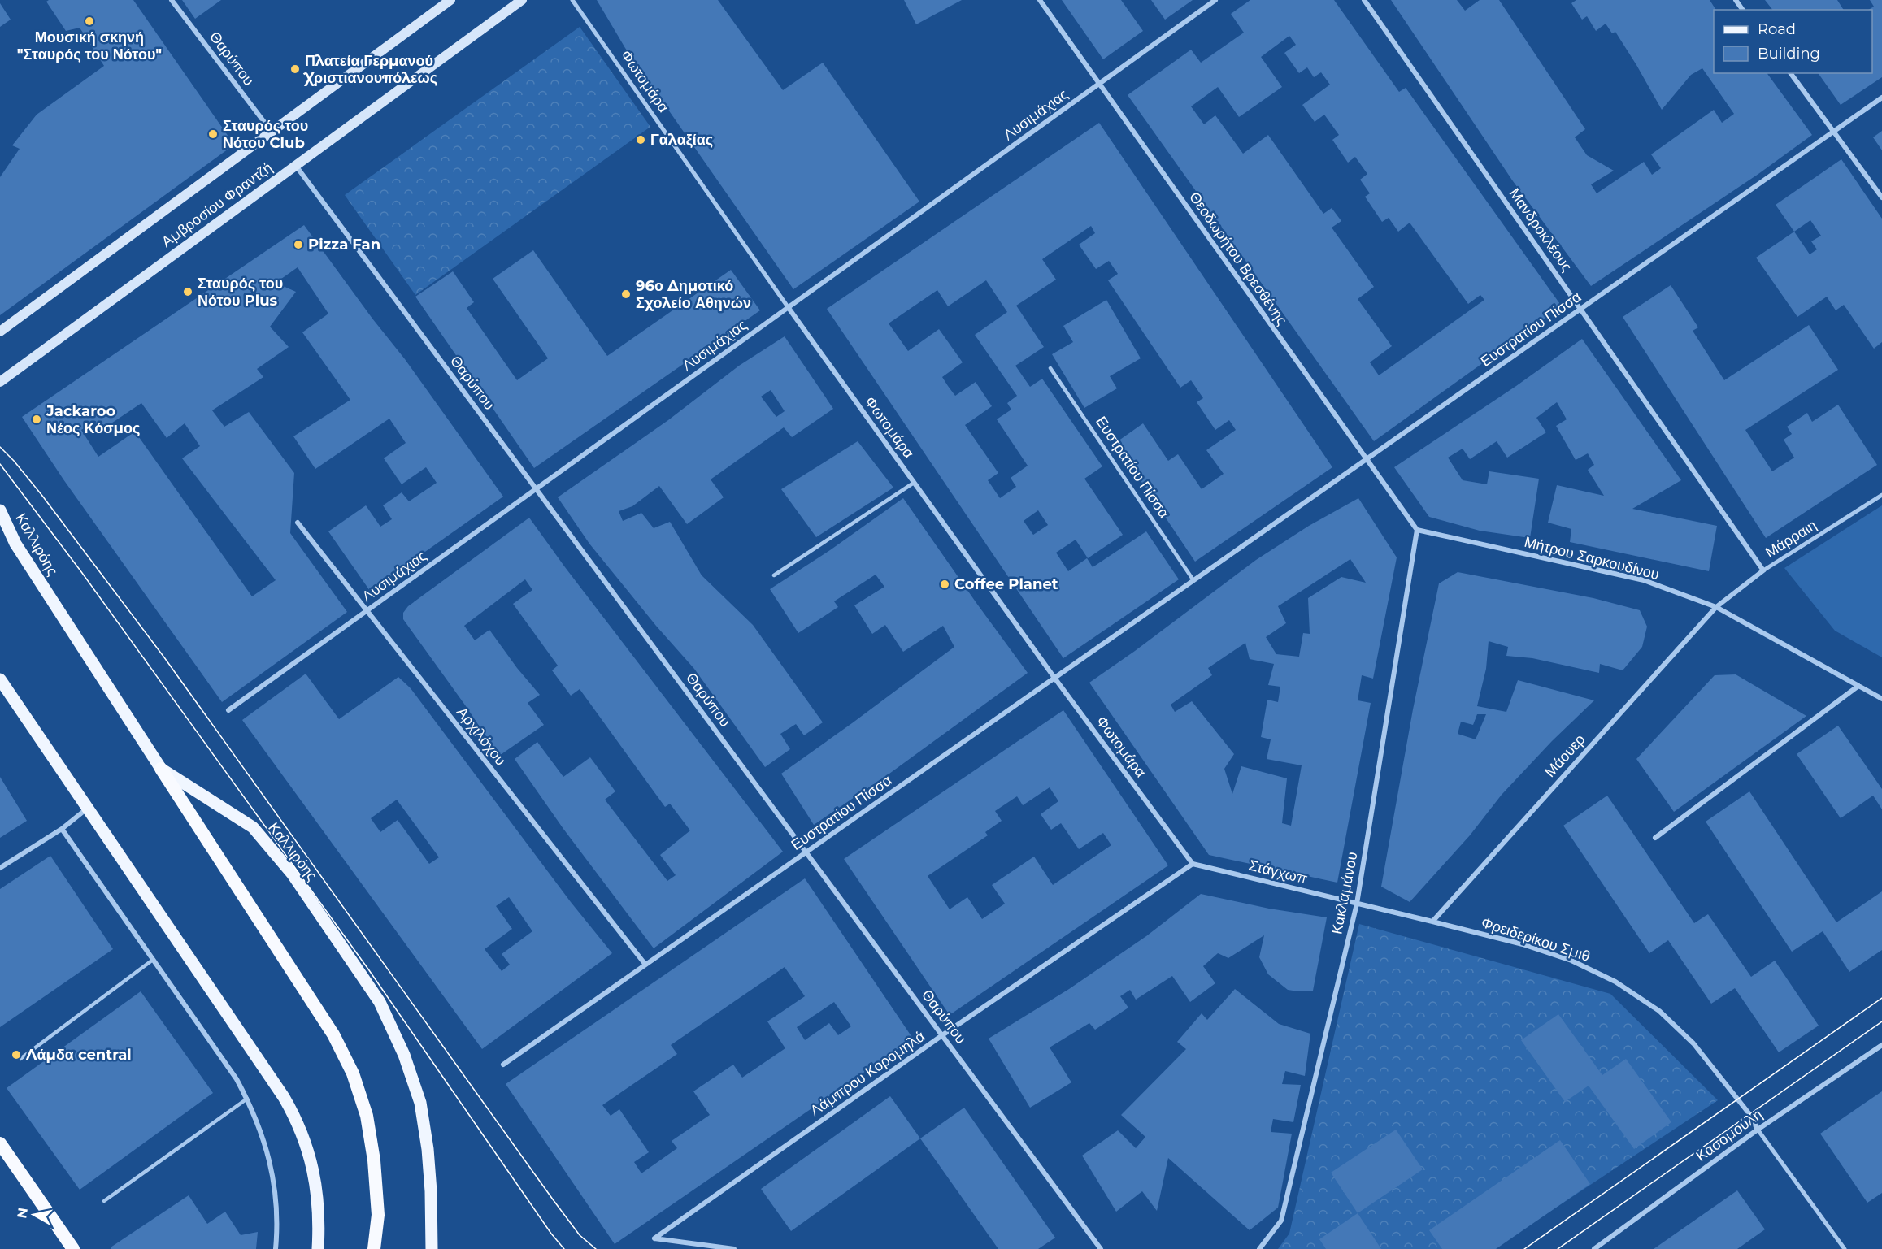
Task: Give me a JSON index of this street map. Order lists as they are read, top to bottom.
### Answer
{
  "streets": {
    "main road": ["Αμβροσίου Φραντζή", "Καλλιρόης"],
    "street": [
      "Θαρύπου",
      "Φωτομάρα",
      "Λυσιμάχιας",
      "Μανδροκλέους",
      "Θεοδωρήτου Βρεσθένης",
      "Ευστρατίου Πίσσα",
      "Μάρραιη",
      "Μήτρου Σαρκουδίνου",
      "Αρχιλόχου",
      "Μάουερ",
      "Στάγχωπ",
      "Κακλαμάνου",
      "Φρειδερίκου Σμιθ",
      "Λάμπρου Κορομηλά",
      "Κασομούλη"
    ]
  },
  "crossings": [
    ["Θαρύπου", "Λυσιμάχιας"],
    ["Θαρύπου", "Αμβροσίου Φραντζή"],
    ["Θαρύπου", "Ευστρατίου Πίσσα"],
    ["Θαρύπου", "Λάμπρου Κορομηλά"],
    ["Φωτομάρα", "Λυσιμάχιας"],
    ["Φωτομάρα", "Ευστρατίου Πίσσα"],
    ["Φωτομάρα", "Στάγχωπ"],
    ["Φωτομάρα", "Λάμπρου Κορομηλά"],
    ["Λυσιμάχιας", "Θεοδωρήτου Βρεσθένης"],
    ["Λυσιμάχιας", "Αρχιλόχου"],
    ["Μανδροκλέους", "Ευστρατίου Πίσσα"],
    ["Μανδροκλέους", "Μάρραιη"],
    ["Θεοδωρήτου Βρεσθένης", "Ευστρατίου Πίσσα"],
    ["Θεοδωρήτου Βρεσθένης", "Μήτρου Σαρκουδίνου"],
    ["Θεοδωρήτου Βρεσθένης", "Κακλαμάνου"],
    ["Ευστρατίου Πίσσα", "Αρχιλόχου"],
    ["Μάρραιη", "Μήτρου Σαρκουδίνου"],
    ["Μάρραιη", "Μάουερ"],
    ["Μήτρου Σαρκουδίνου", "Μάουερ"],
    ["Μήτρου Σαρκουδίνου", "Κακλαμάνου"],
    ["Μάουερ", "Φρειδερίκου Σμιθ"],
    ["Στάγχωπ", "Κακλαμάνου"],
    ["Στάγχωπ", "Φρειδερίκου Σμιθ"],
    ["Στάγχωπ", "Λάμπρου Κορομηλά"],
    ["Κακλαμάνου", "Φρειδερίκου Σμιθ"],
    ["Φρειδερίκου Σμιθ", "Κασομούλη"]
  ],
  "places": [
    "Μουσική σκηνή \"Σταυρός του Νότου\"",
    "Πλατεία Γερμανού Χριστιανουπόλεως",
    "Σταυρός του Νότου Club",
    "Γαλαξίας",
    "Pizza Fan",
    "Σταυρός του Νότου Plus",
    "96ο Δημοτικό Σχολείο Αθηνών",
    "Jackaroo Νέος Κόσμος",
    "Coffee Planet",
    "Λάμδα central"
  ],
  "legend": ["Road", "Building"],
  "north": "left"
}
